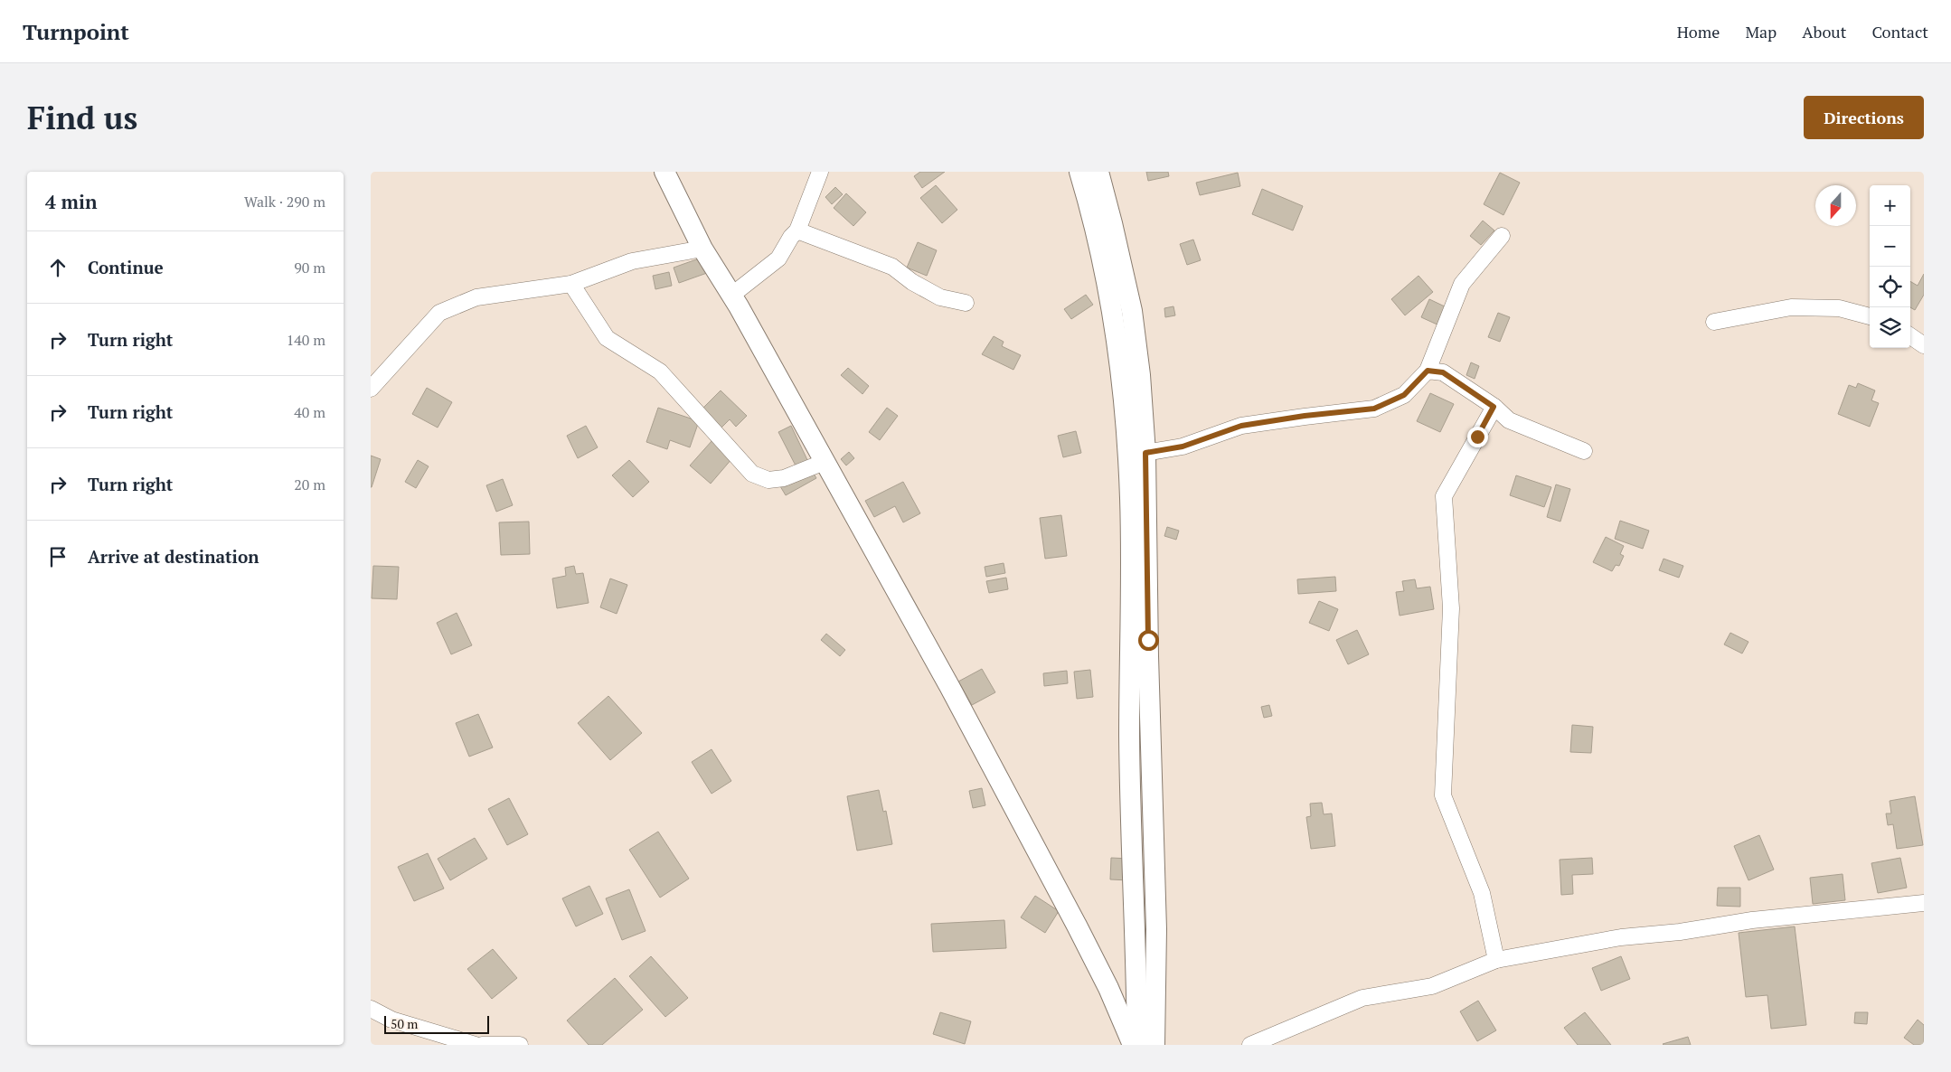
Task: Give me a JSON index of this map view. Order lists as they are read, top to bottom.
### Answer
{
  "scale_bar": "50 m",
  "north": "bottom",
  "page": {
    "header": "Turnpoint",
    "nav": [
      "Home",
      "Map",
      "About",
      "Contact"
    ],
    "buttons": "Directions",
    "title": "Find us",
    "heading": ["4 min", "Walk · 290 m"],
    "map_buttons": ["+", "−"],
    "list": [
      ["Continue", "90 m"],
      ["Turn right", "140 m"],
      ["Turn right", "40 m"],
      ["Turn right", "20 m"],
      "Arrive at destination"
    ],
    "scale": "50 m"
  }
}
